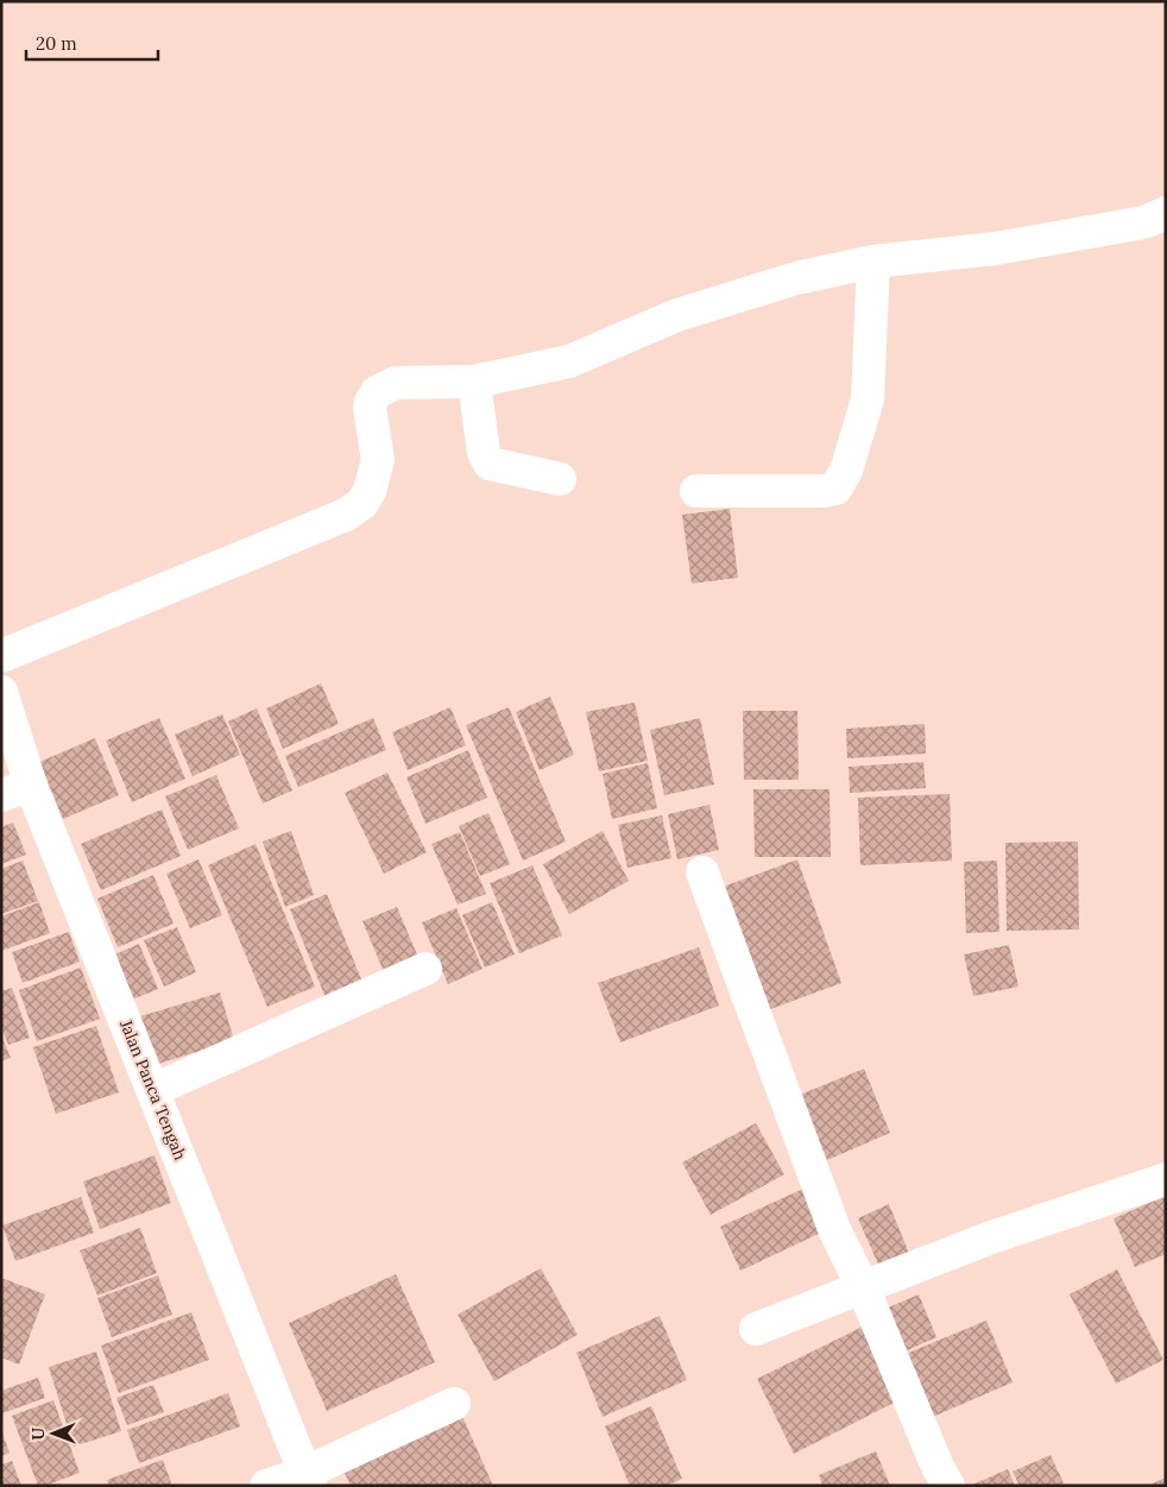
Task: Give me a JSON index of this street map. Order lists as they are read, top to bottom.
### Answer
{
  "streets": {
    "street": ["Jalan Panca Tengah"]
  },
  "scale_bar": "20 m",
  "north": "left"
}
